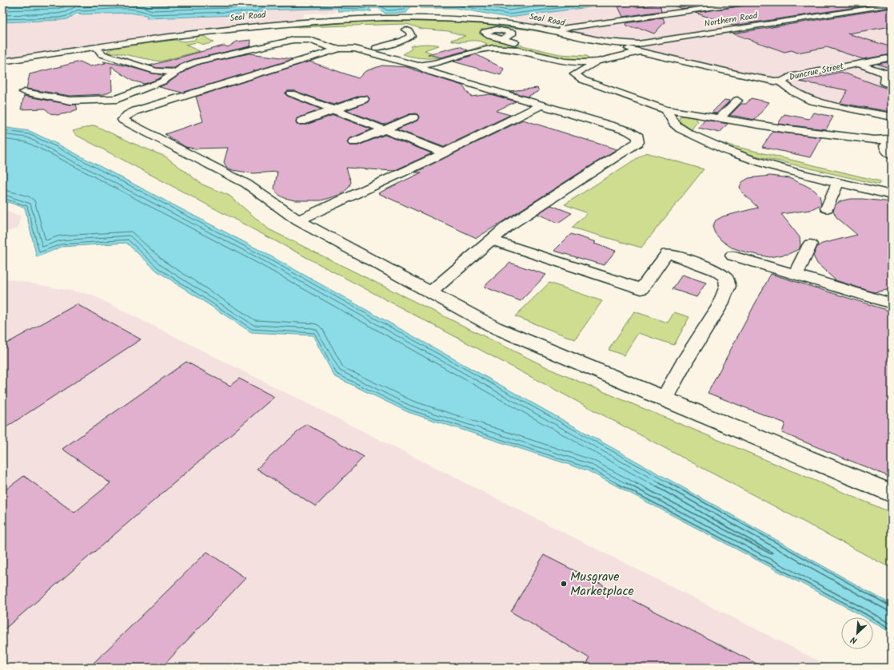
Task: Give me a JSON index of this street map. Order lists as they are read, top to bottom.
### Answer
{
  "streets": {
    "street": ["Seal Road", "Northern Road", "Duncrue Street"]
  },
  "crossings": [
    ["Seal Road", "Northern Road"]
  ],
  "places": ["Musgrave Marketplace"],
  "north": "bottom left"
}
